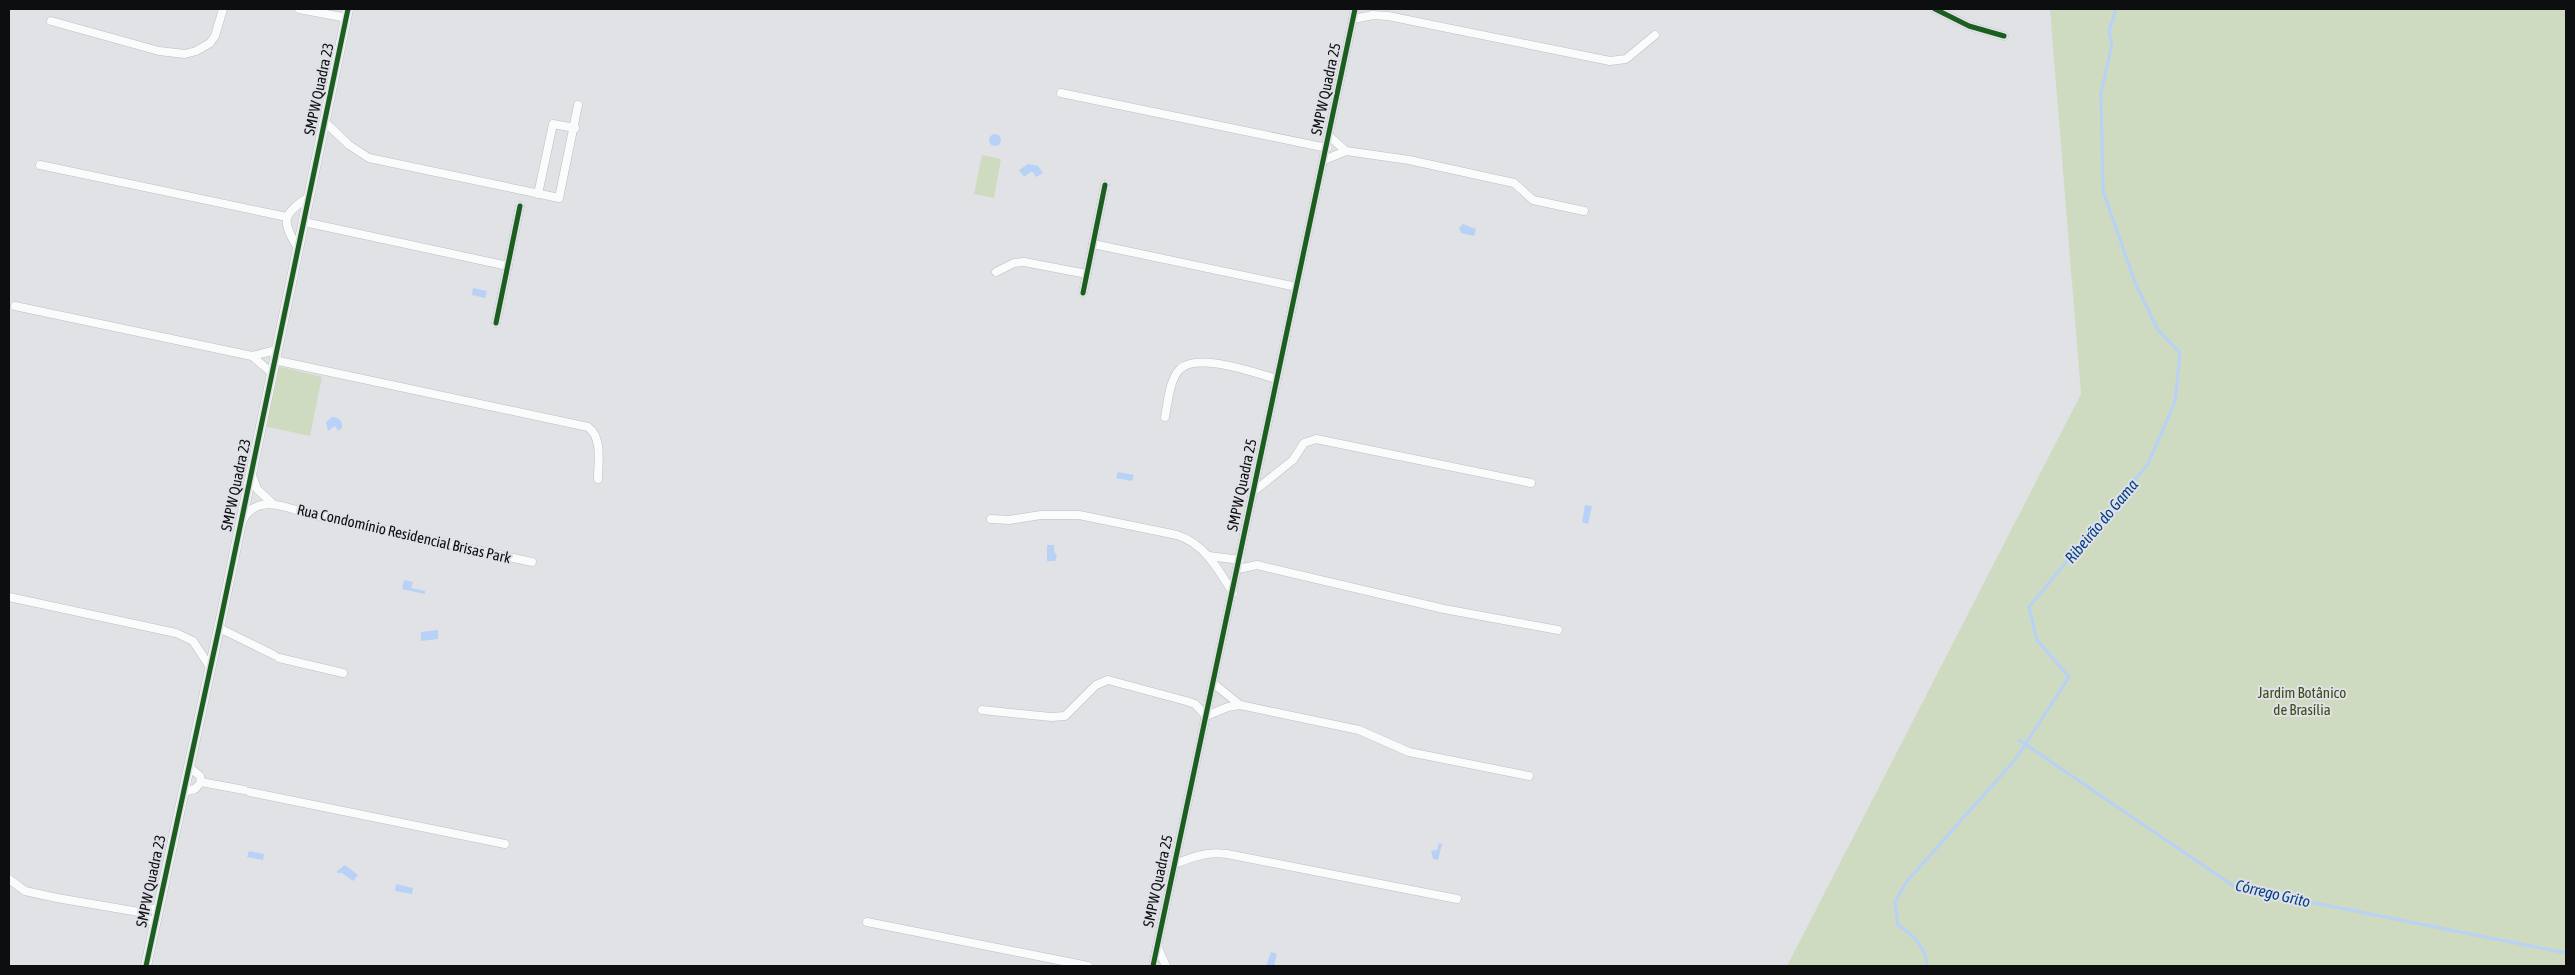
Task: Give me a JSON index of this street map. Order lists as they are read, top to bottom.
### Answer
{
  "streets": {
    "street": ["SMPW Quadra 23", "SMPW Quadra 25", "Rua Condomínio Residencial Brisas Park"]
  },
  "crossings": [
    ["SMPW Quadra 23", "Rua Condomínio Residencial Brisas Park"]
  ],
  "water": ["Ribeirão do Gama", "Córrego Grito"],
  "parks": ["Jardim Botânico de Brasília"]
}
